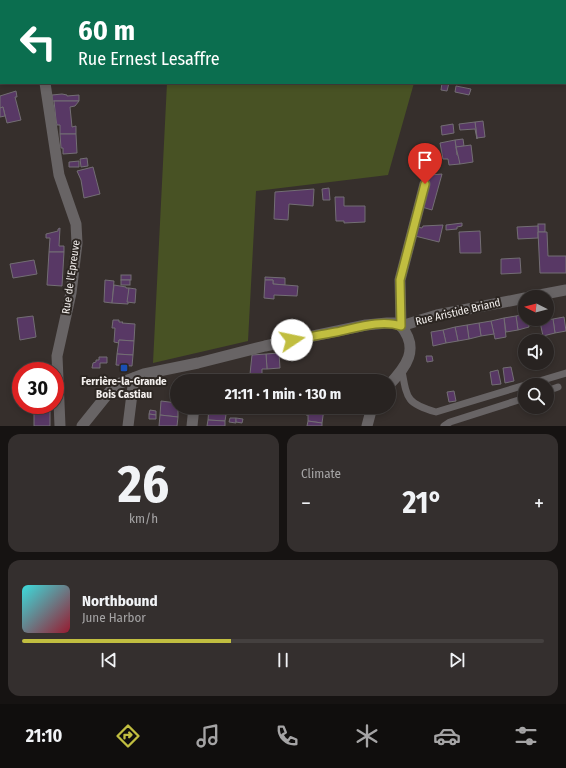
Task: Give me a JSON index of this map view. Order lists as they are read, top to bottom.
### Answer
{
  "streets": {
    "street": ["Rue de l'Epreuve", "Rue Aristide Briand"]
  },
  "places": {
    "transit": ["Ferrière-la-Grande Bois Castiau"]
  },
  "north": "left",
  "page": {
    "turn": ["60 m", "Rue Ernest Lesaffre"],
    "limit": "30",
    "trip": "21:11 · 1 min · 130 m",
    "tile": [
      ["26", "km/h"],
      "Climate"
    ],
    "heat": ["−", "21°", "+"],
    "song": ["Northbound", "June Harbor"],
    "tabs": "21:10"
  }
}
